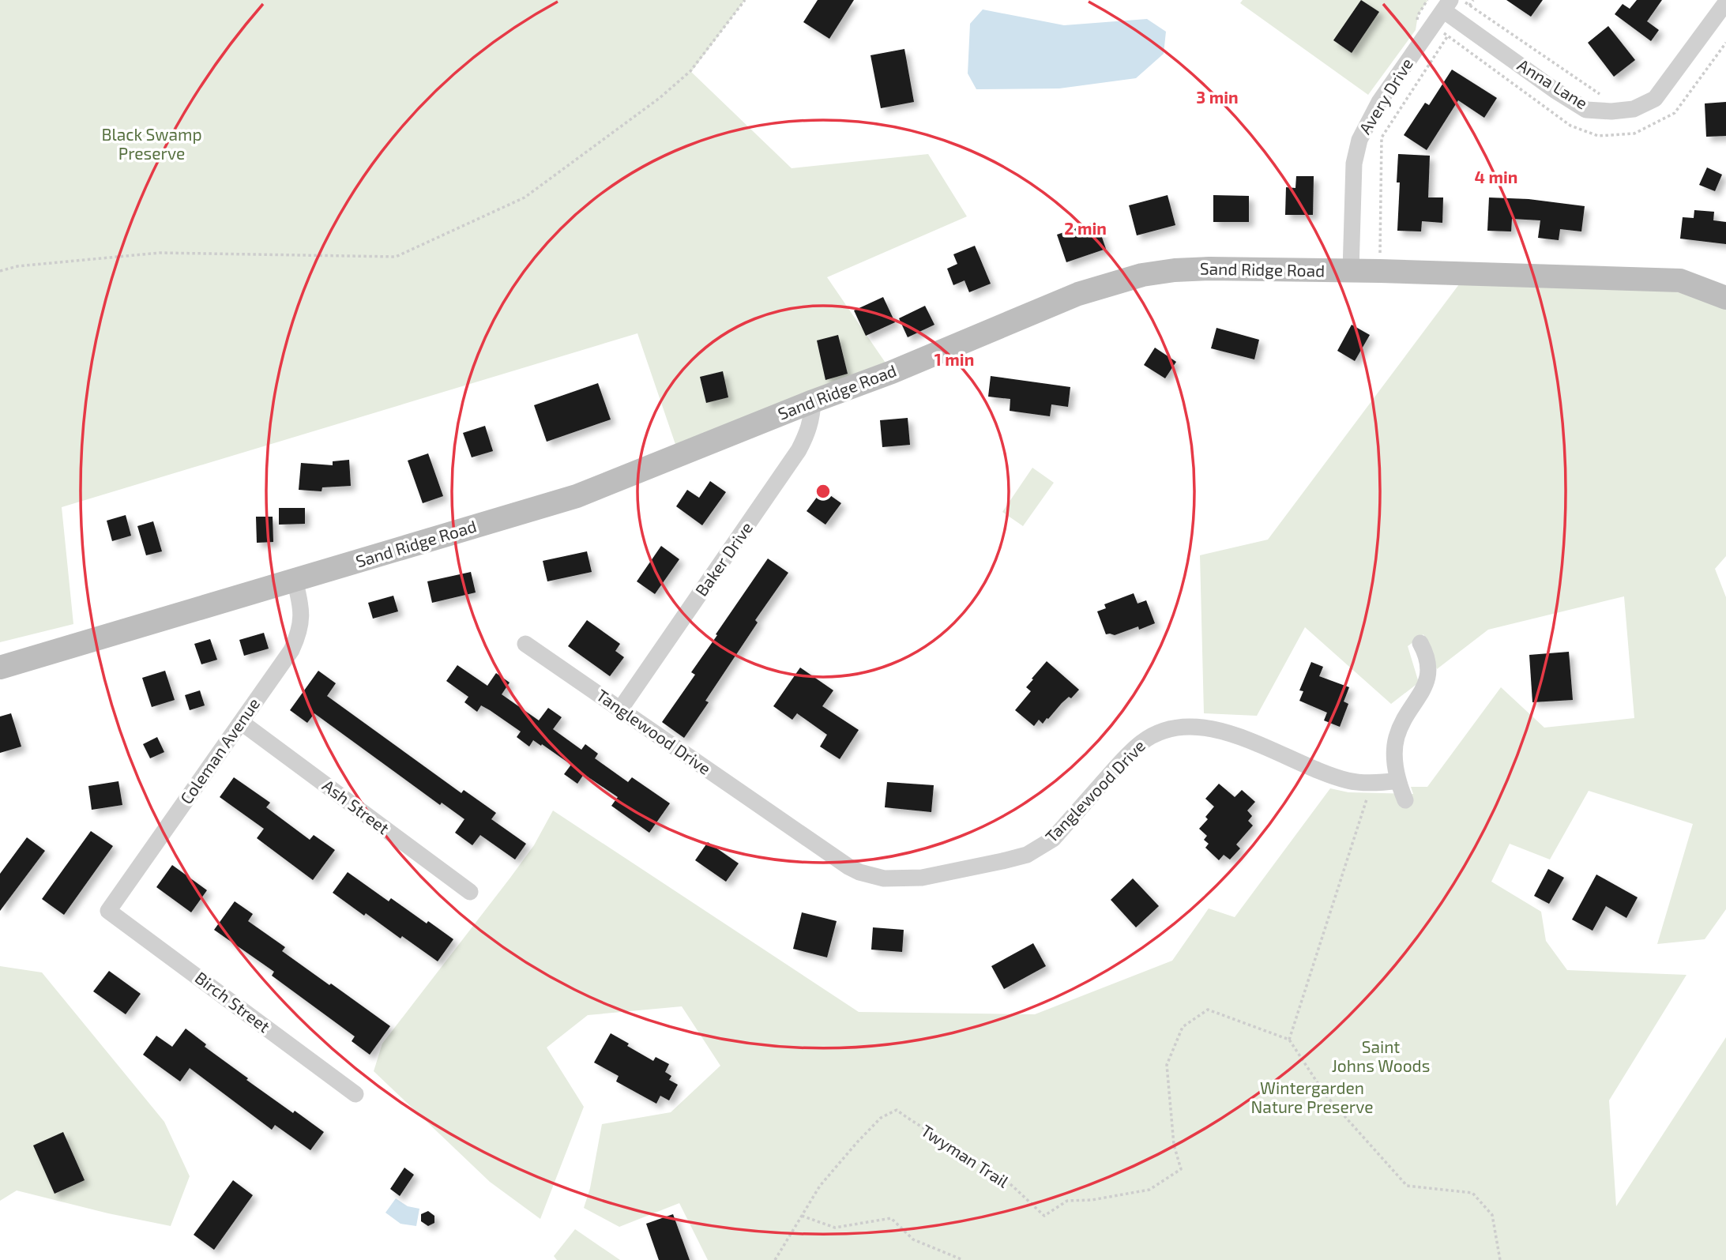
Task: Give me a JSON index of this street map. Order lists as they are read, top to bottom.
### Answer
{
  "streets": {
    "street": [
      "Anna Lane",
      "Avery Drive",
      "Sand Ridge Road",
      "Baker Drive",
      "Tanglewood Drive",
      "Coleman Avenue",
      "Ash Street",
      "Birch Street"
    ],
    "path": ["Twyman Trail"]
  },
  "crossings": [
    ["Anna Lane", "Avery Drive"],
    ["Avery Drive", "Sand Ridge Road"],
    ["Sand Ridge Road", "Baker Drive"],
    ["Sand Ridge Road", "Coleman Avenue"],
    ["Baker Drive", "Tanglewood Drive"],
    ["Coleman Avenue", "Ash Street"],
    ["Coleman Avenue", "Birch Street"]
  ],
  "parks": ["Black Swamp Preserve", "Saint Johns Woods", "Wintergarden Nature Preserve"],
  "rings": [
    "3 min",
    "4 min",
    "2 min",
    "1 min"
  ]
}
